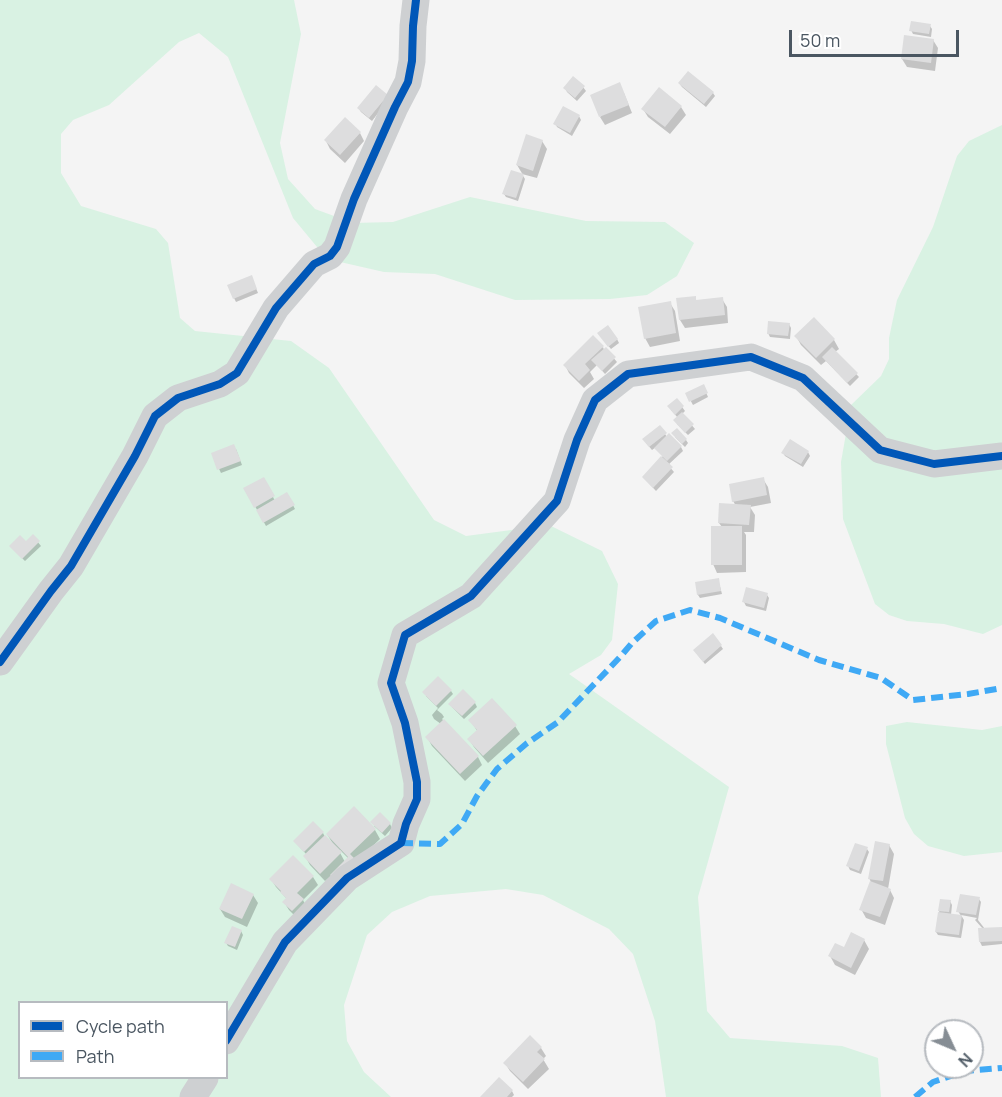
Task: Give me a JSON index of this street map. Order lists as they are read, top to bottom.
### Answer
{
  "legend": ["Cycle path", "Path"],
  "scale_bar": "50 m",
  "north": "bottom right"
}
